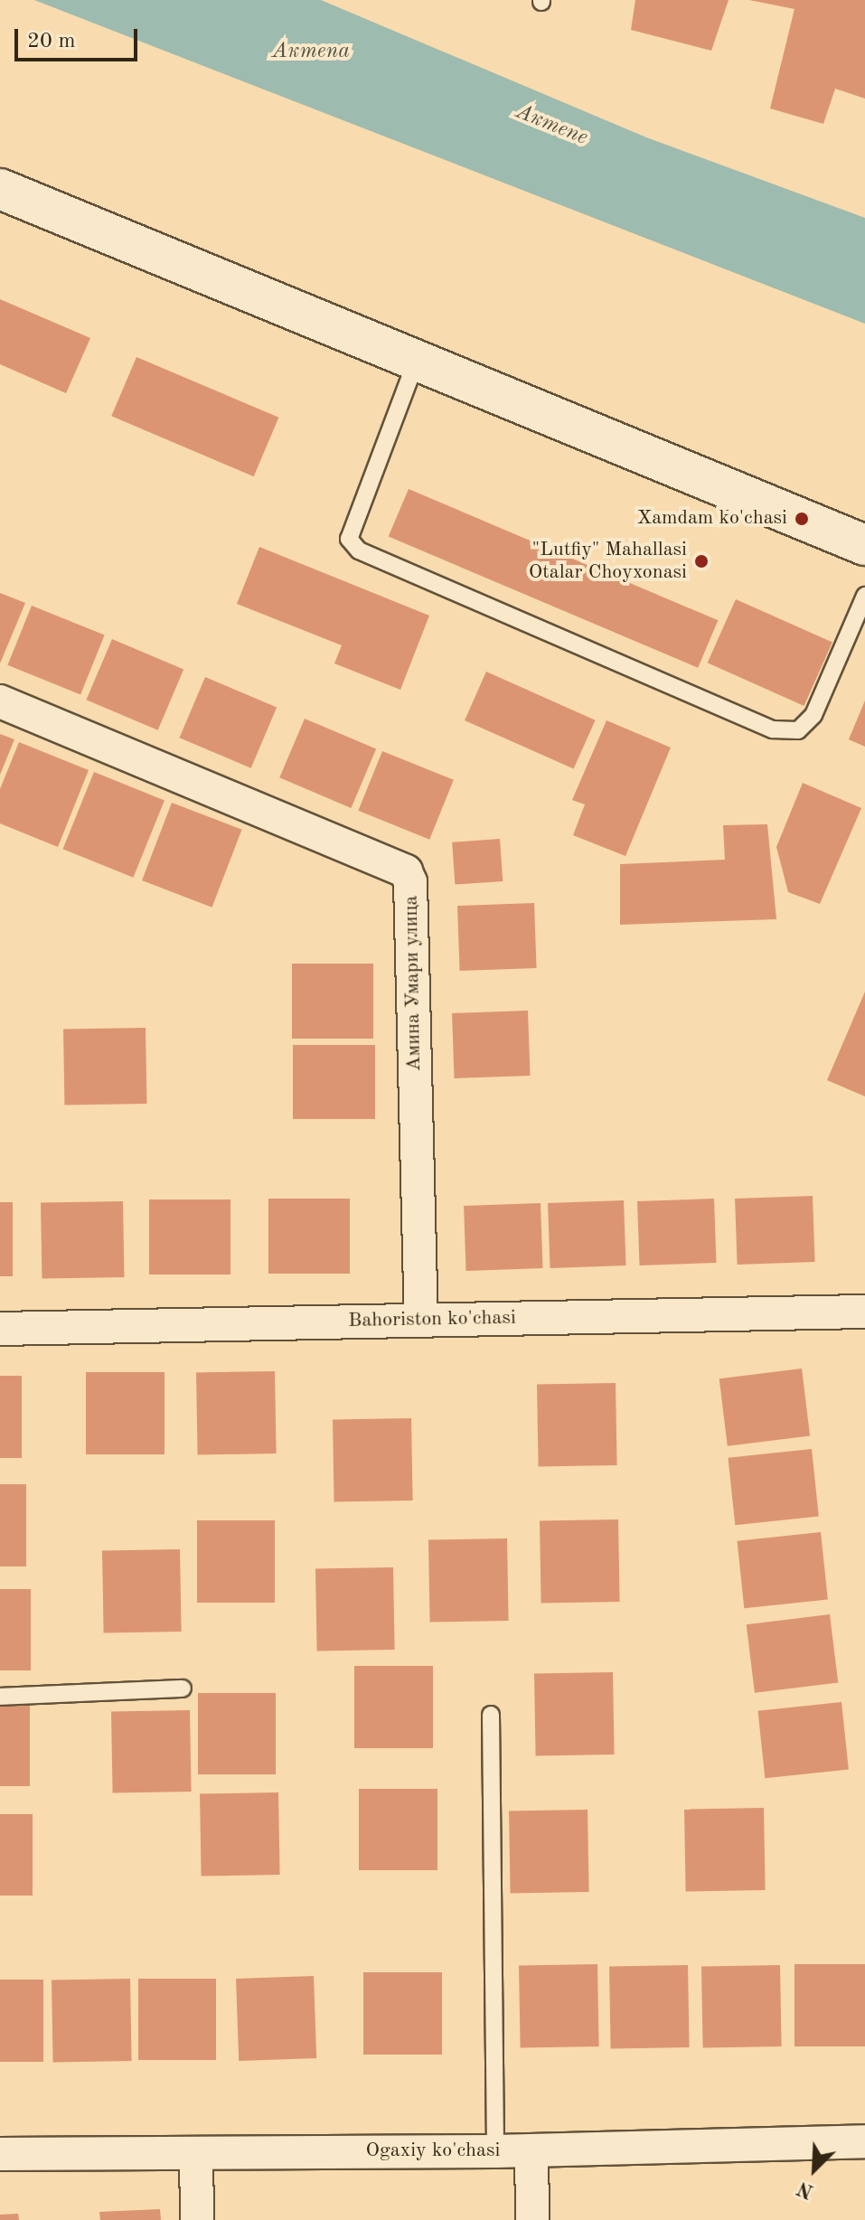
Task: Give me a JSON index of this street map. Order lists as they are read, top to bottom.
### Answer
{
  "streets": {
    "street": ["Амина Умари улица", "Bahoriston ko'chasi", "Ogaxiy ko'chasi"]
  },
  "crossings": [
    ["Амина Умари улица", "Bahoriston ko'chasi"]
  ],
  "water": ["Актепа", "Актепе"],
  "places": ["Xamdam ko'chasi", "\"Lutfiy\" Mahallasi Otalar Choyxonasi"],
  "scale_bar": "20 m",
  "north": "bottom left"
}
